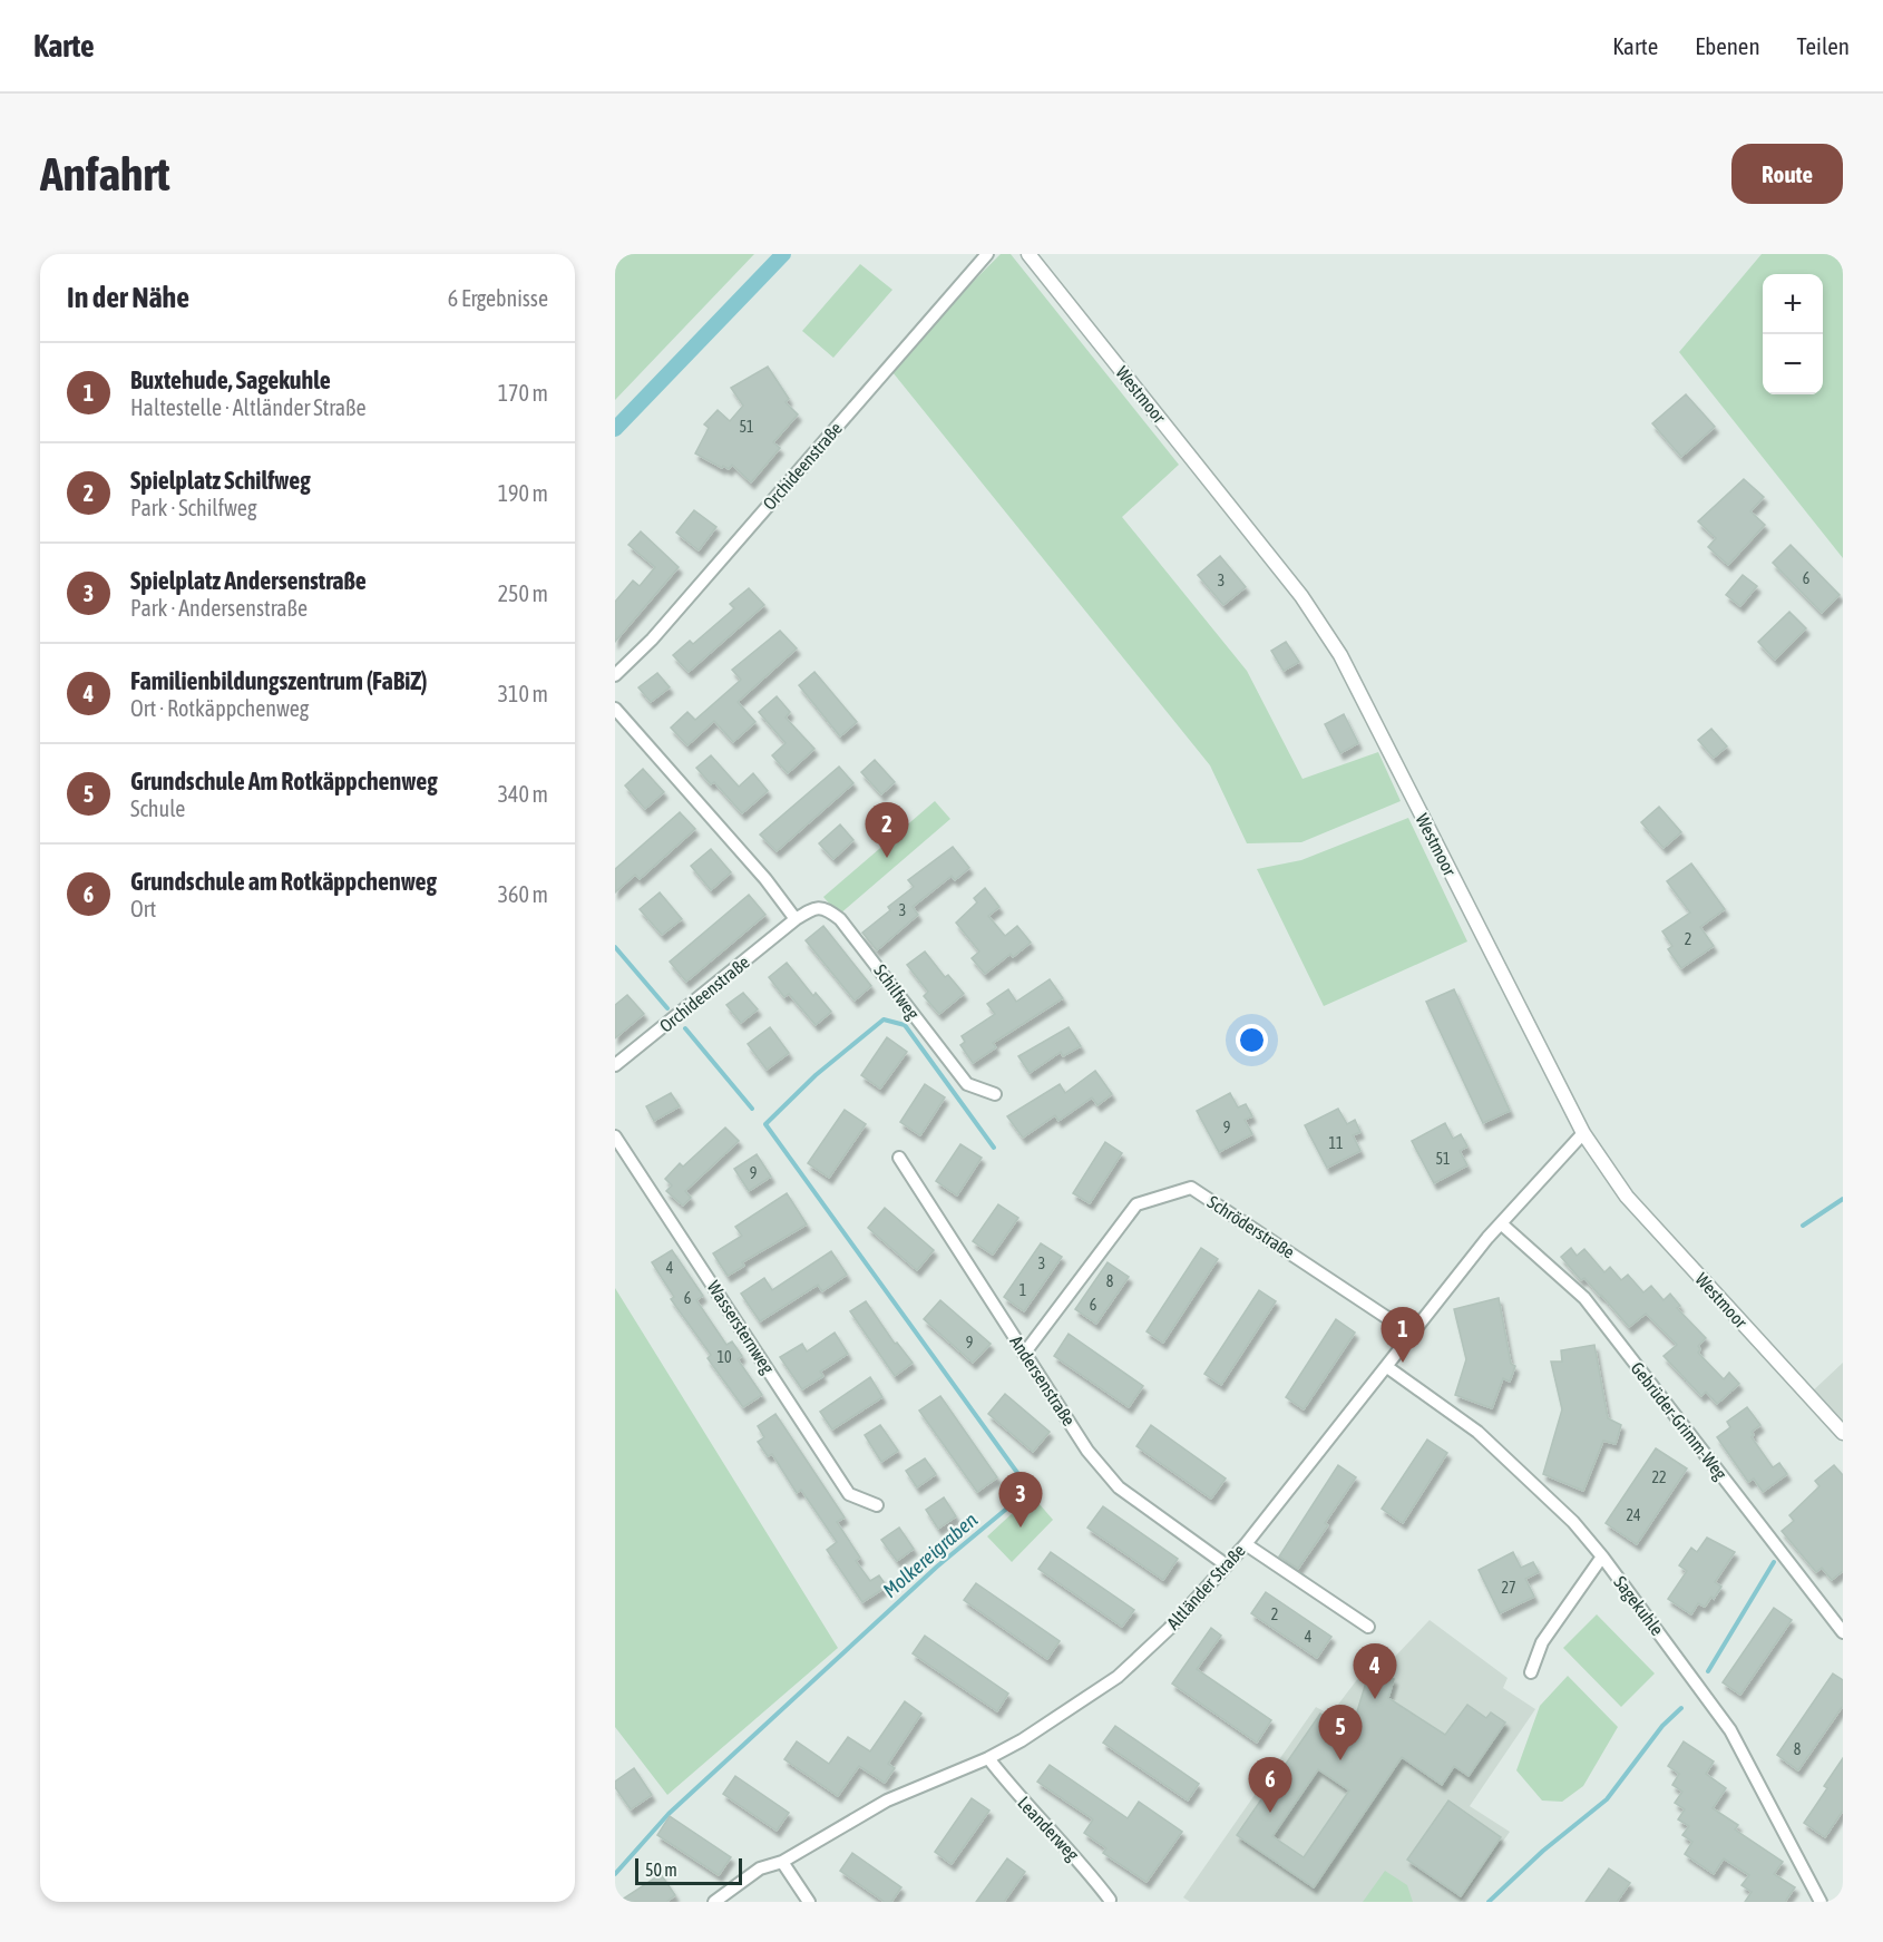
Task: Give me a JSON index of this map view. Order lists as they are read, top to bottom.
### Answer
{
  "streets": {
    "street": [
      "Westmoor",
      "Orchideenstraße",
      "Schilfweg",
      "Schröderstraße",
      "Wassersternweg",
      "Andersenstraße",
      "Gebrüder-Grimm-Weg",
      "Altländer Straße",
      "Sagekuhle",
      "Leanderweg"
    ]
  },
  "crossings": [
    ["Westmoor", "Altländer Straße"],
    ["Orchideenstraße", "Schilfweg"],
    ["Schröderstraße", "Andersenstraße"],
    ["Schröderstraße", "Altländer Straße"],
    ["Andersenstraße", "Altländer Straße"],
    ["Gebrüder-Grimm-Weg", "Altländer Straße"],
    ["Altländer Straße", "Sagekuhle"],
    ["Altländer Straße", "Leanderweg"]
  ],
  "water": ["Molkereigraben"],
  "house_numbers": [
    "51",
    "6",
    "3",
    "3",
    "2",
    "9",
    "11",
    "51",
    "9",
    "3",
    "4",
    "8",
    "1",
    "6",
    "6",
    "9",
    "10",
    "22",
    "24",
    "27",
    "2",
    "4",
    "8"
  ],
  "scale_bar": "50 m",
  "page": {
    "header": "Karte",
    "nav": ["Karte", "Ebenen", "Teilen"],
    "buttons": "Route",
    "title": "Anfahrt",
    "heading": ["In der Nähe", "6 Ergebnisse"],
    "map_buttons": ["+", "−"],
    "list": [
      {
        "mark": "1",
        "name": "Buxtehude, Sagekuhle",
        "note": "Haltestelle · Altländer Straße",
        "value": "170 m"
      },
      {
        "mark": "2",
        "name": "Spielplatz Schilfweg",
        "note": "Park · Schilfweg",
        "value": "190 m"
      },
      {
        "mark": "3",
        "name": "Spielplatz Andersenstraße",
        "note": "Park · Andersenstraße",
        "value": "250 m"
      },
      {
        "mark": "4",
        "name": "Familienbildungszentrum (FaBiZ)",
        "note": "Ort · Rotkäppchenweg",
        "value": "310 m"
      },
      {
        "mark": "5",
        "name": "Grundschule Am Rotkäppchenweg",
        "note": "Schule",
        "value": "340 m"
      },
      {
        "mark": "6",
        "name": "Grundschule am Rotkäppchenweg",
        "note": "Ort",
        "value": "360 m"
      }
    ],
    "pins": [
      "2",
      "1",
      "3",
      "4",
      "5",
      "6"
    ],
    "scale": "50 m"
  }
}
